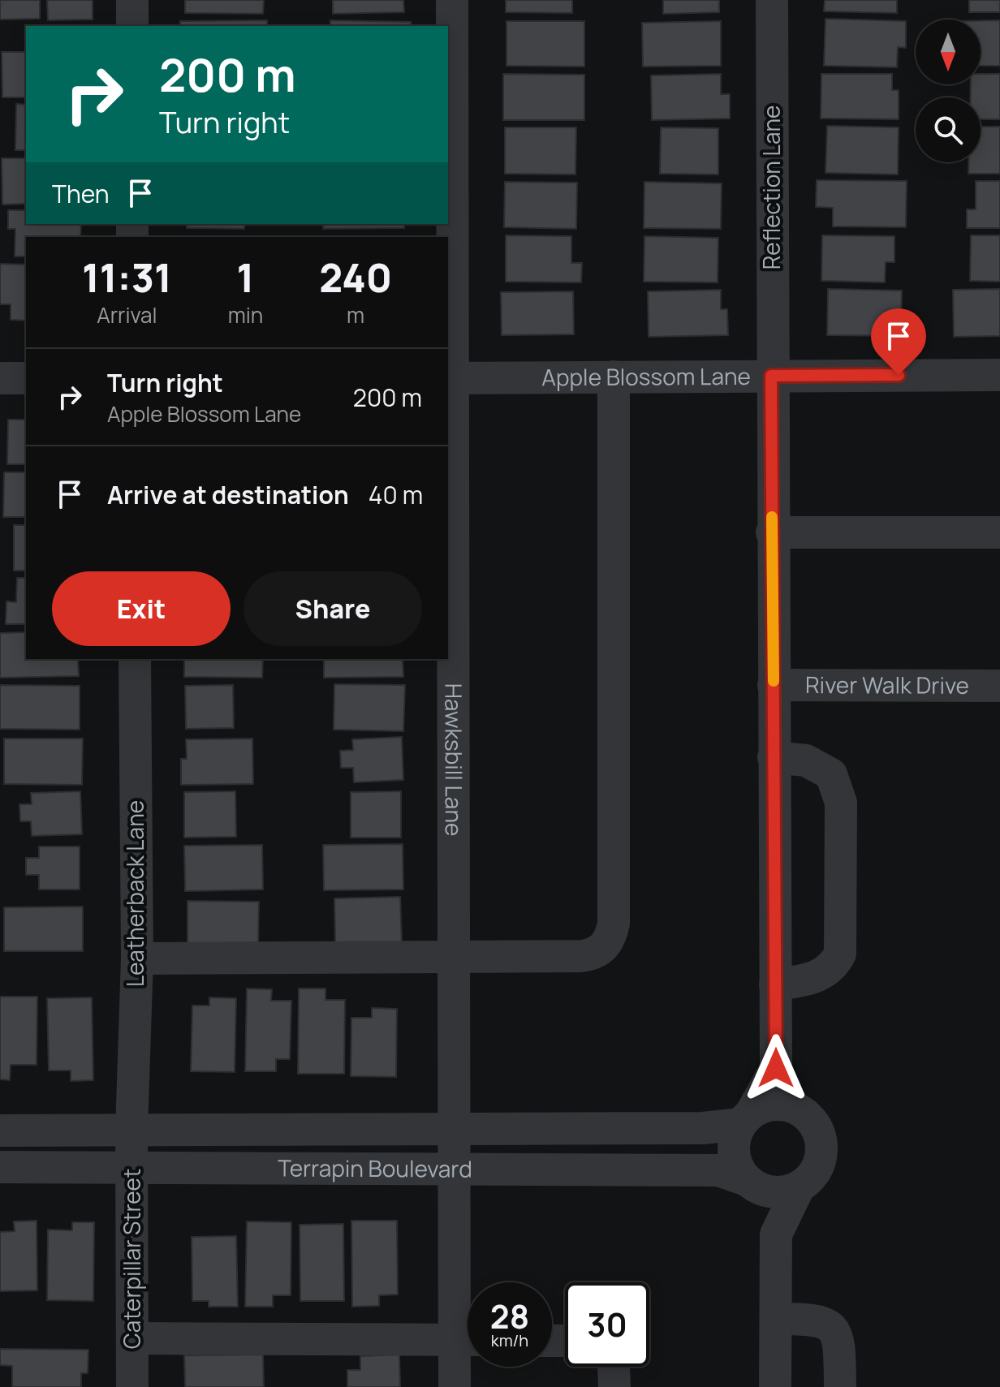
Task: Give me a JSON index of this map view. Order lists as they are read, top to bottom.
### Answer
{
  "streets": {
    "street": [
      "Reflection Lane",
      "Apple Blossom Lane",
      "River Walk Drive",
      "Hawksbill Lane",
      "Leatherback Lane",
      "Terrapin Boulevard",
      "Caterpillar Street"
    ]
  },
  "crossings": [
    ["Reflection Lane", "Apple Blossom Lane"],
    ["Reflection Lane", "River Walk Drive"],
    ["Apple Blossom Lane", "Hawksbill Lane"],
    ["Hawksbill Lane", "Terrapin Boulevard"],
    ["Leatherback Lane", "Terrapin Boulevard"],
    ["Leatherback Lane", "Caterpillar Street"],
    ["Terrapin Boulevard", "Caterpillar Street"]
  ],
  "north": "bottom",
  "page": {
    "turn": ["200 m", "Turn right"],
    "then": "Then",
    "eta": [
      "11:31",
      "Arrival",
      "1",
      "min",
      "240",
      "m"
    ],
    "list": [
      {
        "name": "Turn right",
        "note": "Apple Blossom Lane",
        "value": "200 m"
      },
      {
        "name": "Arrive at destination",
        "value": "40 m"
      }
    ],
    "buttons": ["Exit", "Share"],
    "speed": "28 km/h",
    "limit": "30"
  }
}
